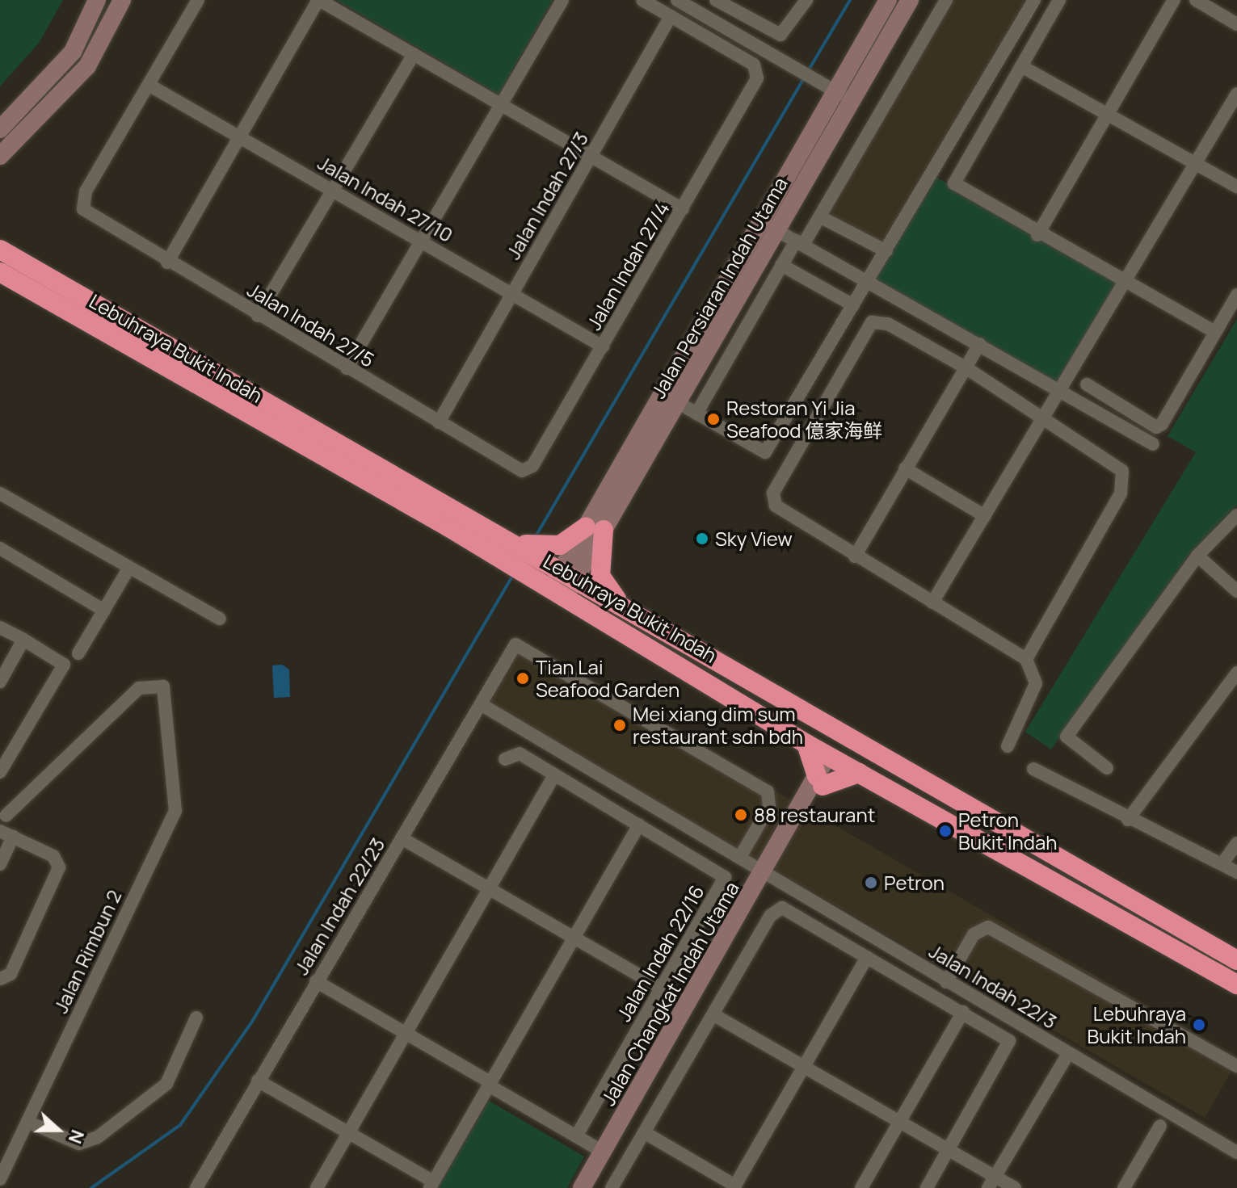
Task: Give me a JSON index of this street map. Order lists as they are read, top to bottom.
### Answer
{
  "streets": {
    "highway": ["Lebuhraya Bukit Indah"],
    "main road": ["Jalan Persiaran Indah Utama", "Jalan Changkat Indah Utama"],
    "street": [
      "Jalan Indah 27/3",
      "Jalan Indah 27/10",
      "Jalan Indah 27/4",
      "Jalan Indah 27/5",
      "Jalan Indah 22/23",
      "Jalan Rimbun 2",
      "Jalan Indah 22/16",
      "Jalan Indah 22/3"
    ]
  },
  "crossings": [
    ["Jalan Indah 27/3", "Jalan Indah 27/10"],
    ["Jalan Indah 27/3", "Jalan Indah 27/4"],
    ["Jalan Indah 27/3", "Jalan Indah 27/5"],
    ["Jalan Indah 27/10", "Jalan Indah 27/4"],
    ["Jalan Indah 27/10", "Jalan Indah 27/5"],
    ["Jalan Indah 27/4", "Jalan Indah 27/5"],
    ["Jalan Persiaran Indah Utama", "Lebuhraya Bukit Indah"],
    ["Lebuhraya Bukit Indah", "Jalan Changkat Indah Utama"],
    ["Jalan Indah 22/23", "Jalan Indah 22/3"],
    ["Jalan Indah 22/3", "Jalan Changkat Indah Utama"]
  ],
  "places": [
    "Restoran Yi Jia Seafood 億家海鲜",
    "Sky View",
    "Tian Lai Seafood Garden",
    "Mei xiang dim sum restaurant sdn bdh",
    "88 restaurant",
    "Petron Bukit Indah",
    "Petron",
    "Lebuhraya Bukit Indah"
  ],
  "north": "right"
}
